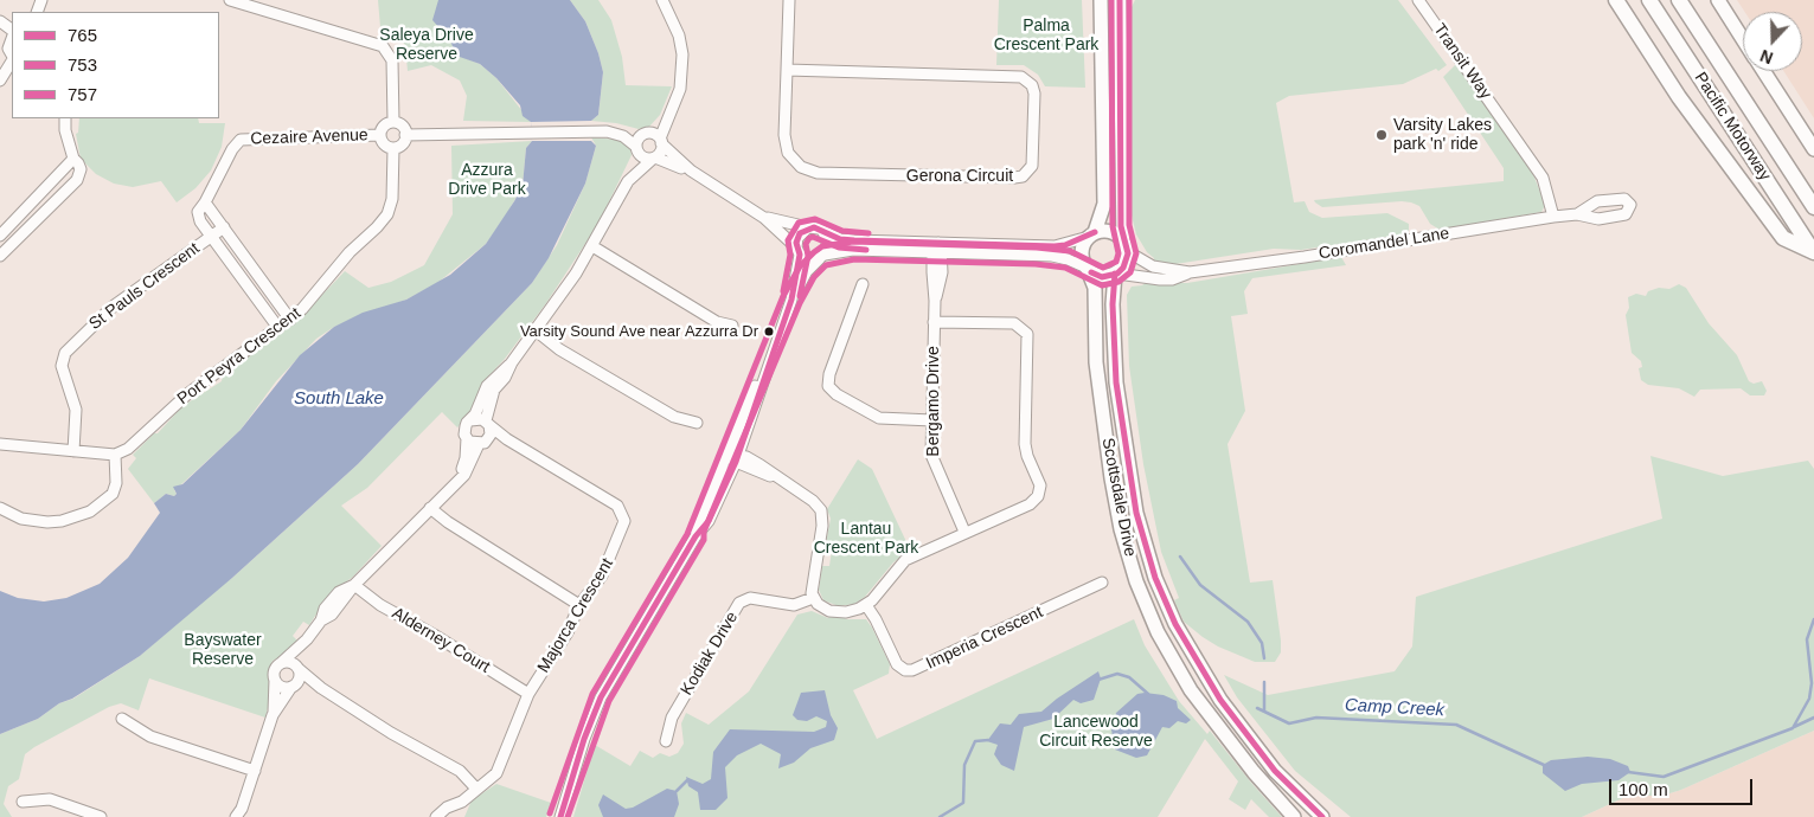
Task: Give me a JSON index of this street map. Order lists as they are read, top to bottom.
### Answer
{
  "streets": {
    "highway": ["Pacific Motorway"],
    "main road": ["Scottsdale Drive"],
    "street": [
      "Transit Way",
      "Cezaire Avenue",
      "Gerona Circuit",
      "Coromandel Lane",
      "St Pauls Crescent",
      "Port Peyra Crescent",
      "Bergamo Drive",
      "Majorca Crescent",
      "Imperia Crescent",
      "Alderney Court",
      "Kodiak Drive"
    ]
  },
  "crossings": [
    ["Transit Way", "Coromandel Lane"],
    ["Cezaire Avenue", "Port Peyra Crescent"],
    ["Coromandel Lane", "Scottsdale Drive"],
    ["Majorca Crescent", "Alderney Court"]
  ],
  "water": ["South Lake", "Camp Creek"],
  "parks": [
    "Palma Crescent Park",
    "Saleya Drive Reserve",
    "Azzura Drive Park",
    "Lantau Crescent Park",
    "Bayswater Reserve",
    "Lancewood Circuit Reserve"
  ],
  "places": ["Varsity Lakes park 'n' ride", "Varsity Sound Ave near Azzurra Dr"],
  "lines": ["transit line 765", "transit line 753", "transit line 757"],
  "legend": ["765", "753", "757"],
  "scale_bar": "100 m",
  "north": "bottom"
}
